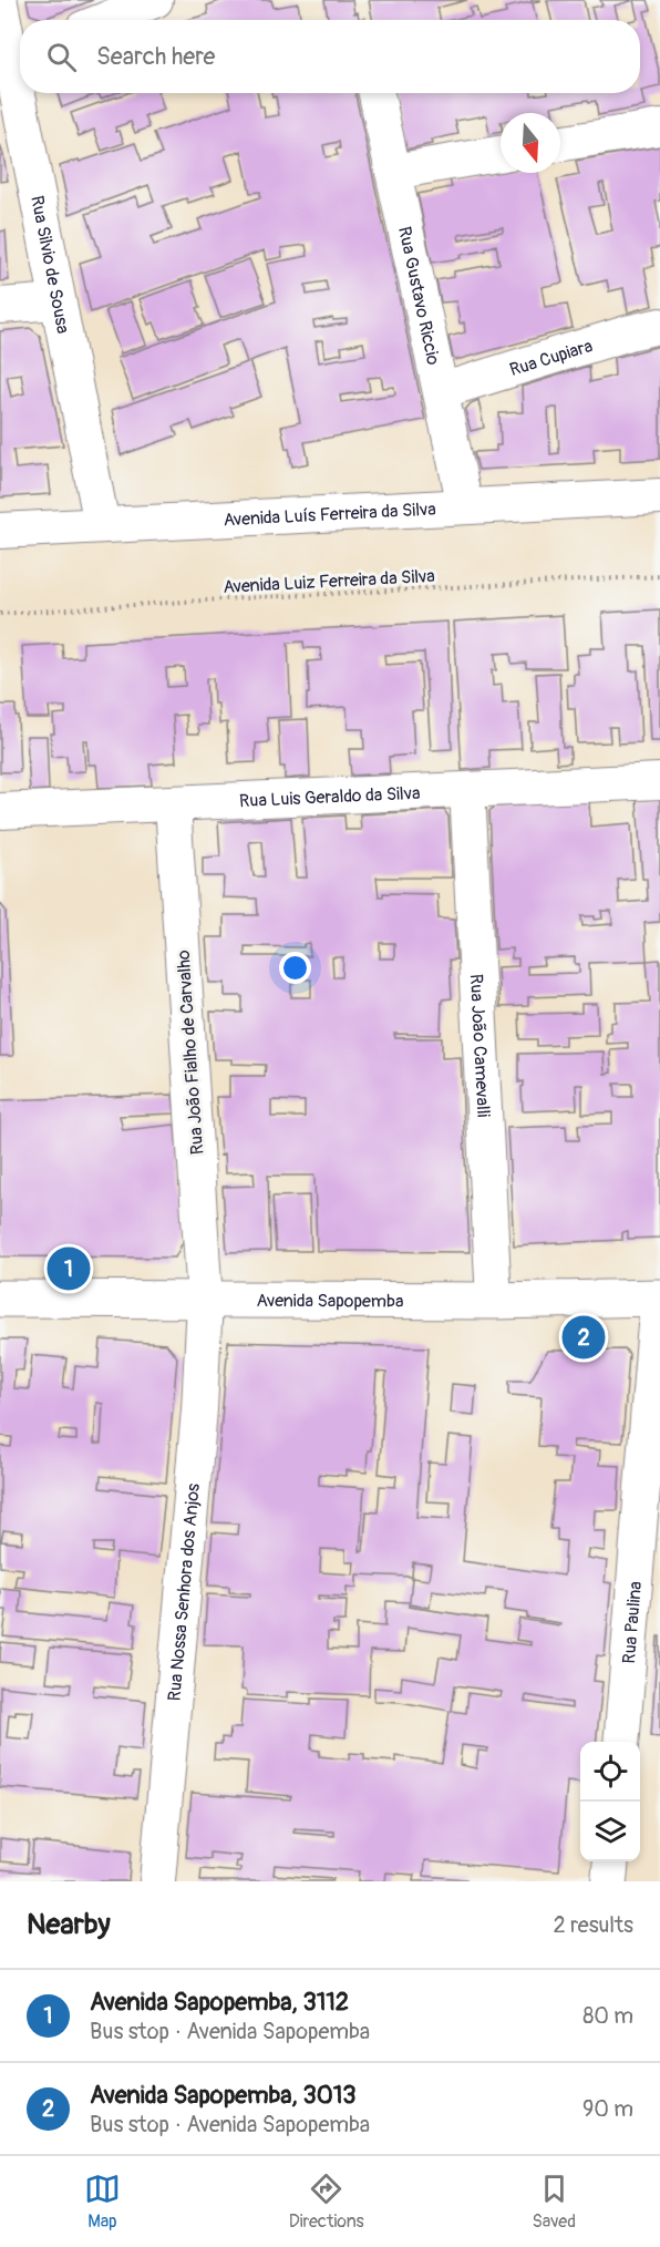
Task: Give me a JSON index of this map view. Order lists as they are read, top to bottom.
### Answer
{
  "streets": {
    "main road": ["Avenida Sapopemba"],
    "street": [
      "Rua Silvio de Sousa",
      "Rua Gustavo Riccio",
      "Rua Cupiara",
      "Avenida Luís Ferreira da Silva",
      "Rua Luis Geraldo da Silva",
      "Rua João Camevalli",
      "Rua João Fialho de Carvalho",
      "Rua Nossa Senhora dos Anjos",
      "Rua Paulina"
    ],
    "path": ["Avenida Luiz Ferreira da Silva"]
  },
  "crossings": [
    ["Rua Silvio de Sousa", "Avenida Luís Ferreira da Silva"],
    ["Rua Gustavo Riccio", "Rua Cupiara"],
    ["Rua Gustavo Riccio", "Avenida Luís Ferreira da Silva"],
    ["Rua Luis Geraldo da Silva", "Rua João Camevalli"],
    ["Rua Luis Geraldo da Silva", "Rua João Fialho de Carvalho"],
    ["Rua João Camevalli", "Avenida Sapopemba"],
    ["Rua João Fialho de Carvalho", "Avenida Sapopemba"],
    ["Rua João Fialho de Carvalho", "Rua Nossa Senhora dos Anjos"],
    ["Avenida Sapopemba", "Rua Nossa Senhora dos Anjos"],
    ["Avenida Sapopemba", "Rua Paulina"]
  ],
  "north": "bottom",
  "page": {
    "search": "Search here",
    "pins": ["1", "2"],
    "heading": ["Nearby", "2 results"],
    "list": [
      {
        "mark": "1",
        "name": "Avenida Sapopemba, 3112",
        "note": "Bus stop · Avenida Sapopemba",
        "value": "80 m"
      },
      {
        "mark": "2",
        "name": "Avenida Sapopemba, 3013",
        "note": "Bus stop · Avenida Sapopemba",
        "value": "90 m"
      }
    ],
    "nav": ["Map", "Directions", "Saved"]
  }
}
